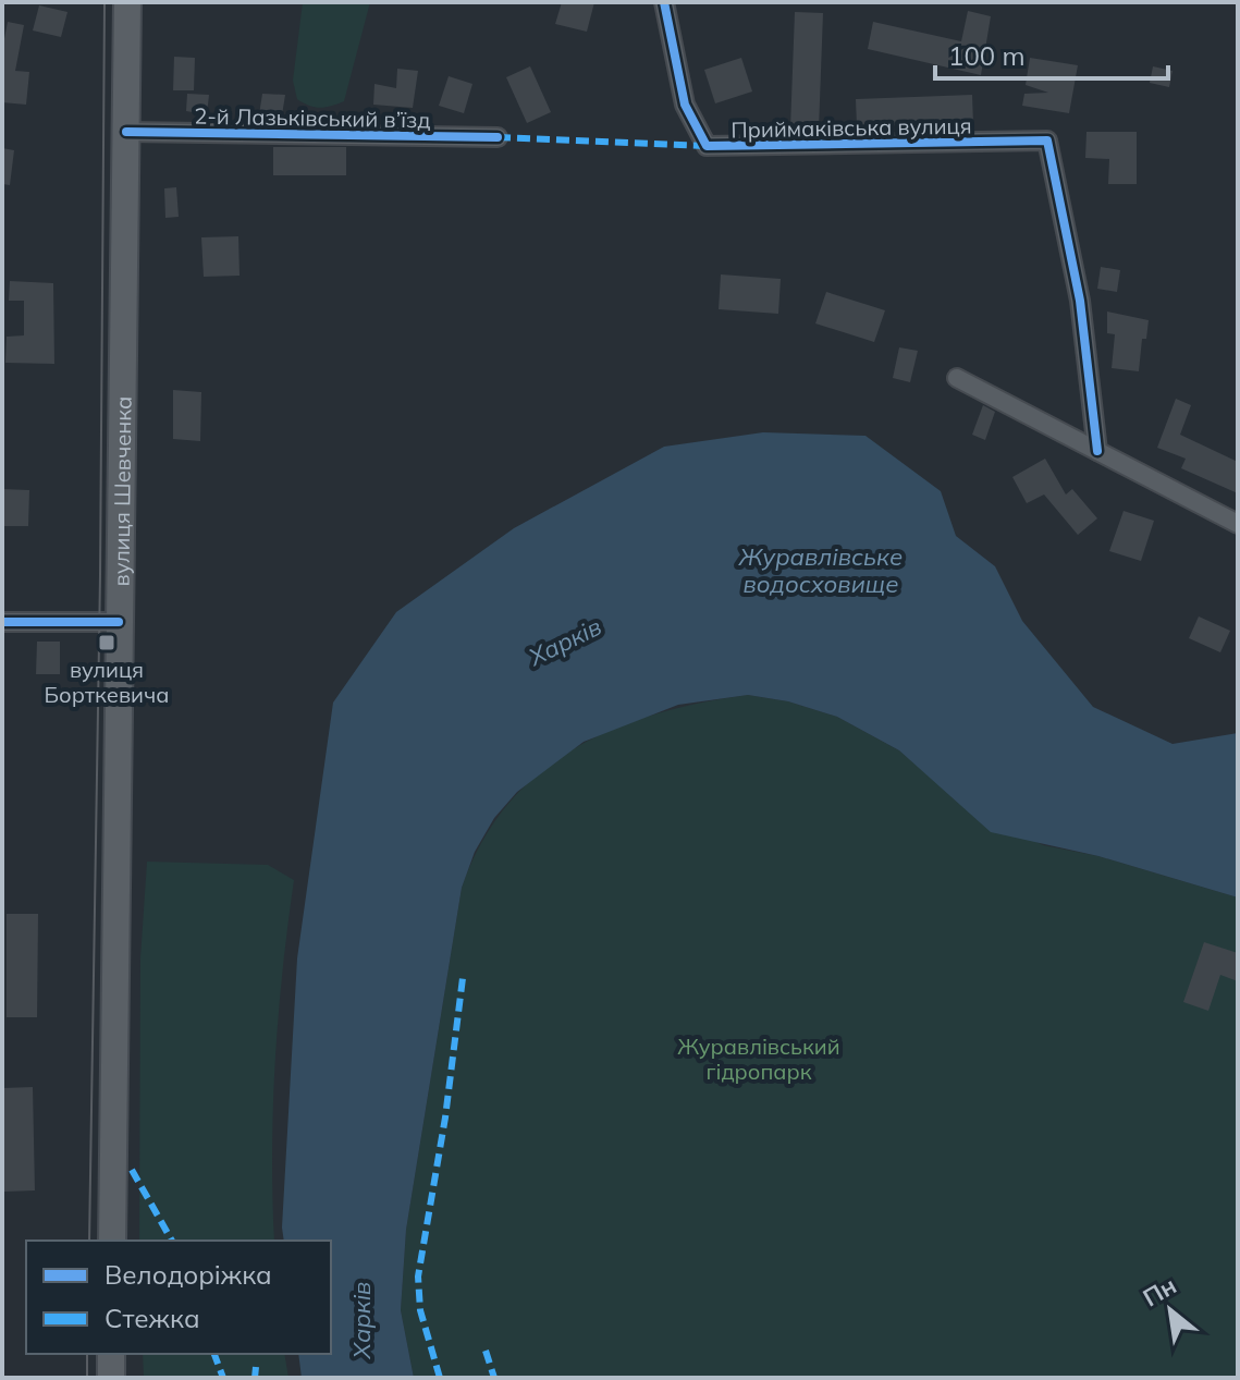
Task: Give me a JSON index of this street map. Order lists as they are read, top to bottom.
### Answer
{
  "streets": {
    "main road": ["вулиця Шевченка"],
    "street": ["2-й Лазьківський в’їзд", "Приймаківська вулиця"]
  },
  "crossings": [
    ["2-й Лазьківський в’їзд", "вулиця Шевченка"]
  ],
  "water": ["Журавлівське водосховище", "Харків"],
  "parks": ["Журавлівський гідропарк"],
  "places": {
    "transit": ["вулиця Борткевича"]
  },
  "legend": ["Велодоріжка", "Стежка"],
  "scale_bar": "100 m",
  "north": "top left"
}
